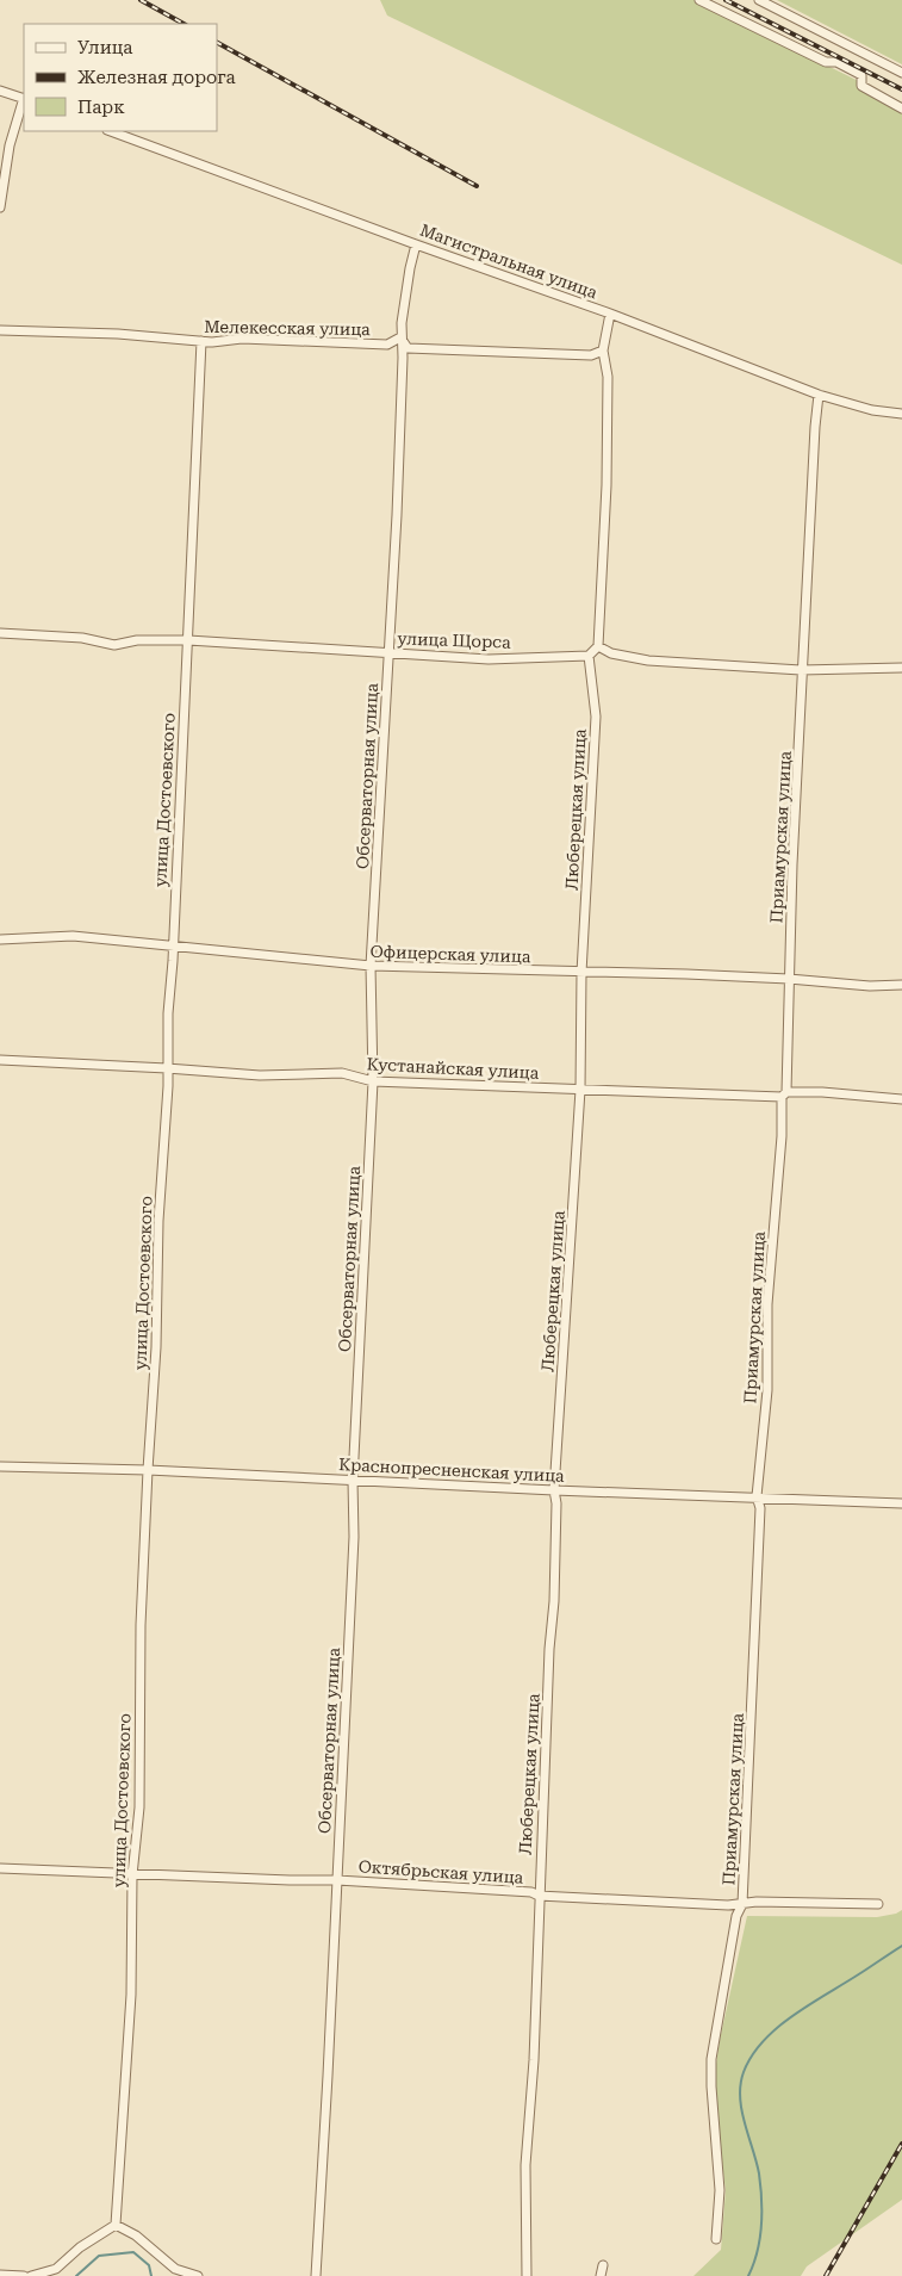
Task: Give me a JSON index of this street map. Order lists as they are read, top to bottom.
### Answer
{
  "streets": {
    "street": [
      "Магистральная улица",
      "Мелекесская улица",
      "улица Щорса",
      "Обсерваторная улица",
      "улица Достоевского",
      "Люберецкая улица",
      "Приамурская улица",
      "Офицерская улица",
      "Кустанайская улица",
      "Краснопресненская улица",
      "Октябрьская улица"
    ]
  },
  "crossings": [
    ["Магистральная улица", "Обсерваторная улица"],
    ["Магистральная улица", "Приамурская улица"],
    ["Мелекесская улица", "Обсерваторная улица"],
    ["Мелекесская улица", "улица Достоевского"],
    ["улица Щорса", "Обсерваторная улица"],
    ["улица Щорса", "улица Достоевского"],
    ["улица Щорса", "Люберецкая улица"],
    ["Обсерваторная улица", "Офицерская улица"],
    ["Обсерваторная улица", "Кустанайская улица"],
    ["Обсерваторная улица", "Краснопресненская улица"],
    ["Обсерваторная улица", "Октябрьская улица"],
    ["улица Достоевского", "Офицерская улица"],
    ["улица Достоевского", "Кустанайская улица"],
    ["улица Достоевского", "Краснопресненская улица"],
    ["улица Достоевского", "Октябрьская улица"],
    ["Люберецкая улица", "Офицерская улица"],
    ["Люберецкая улица", "Кустанайская улица"],
    ["Люберецкая улица", "Краснопресненская улица"],
    ["Люберецкая улица", "Октябрьская улица"],
    ["Приамурская улица", "Офицерская улица"],
    ["Приамурская улица", "Кустанайская улица"],
    ["Приамурская улица", "Краснопресненская улица"],
    ["Приамурская улица", "Октябрьская улица"]
  ],
  "legend": ["Улица", "Железная дорога", "Парк"]
}
